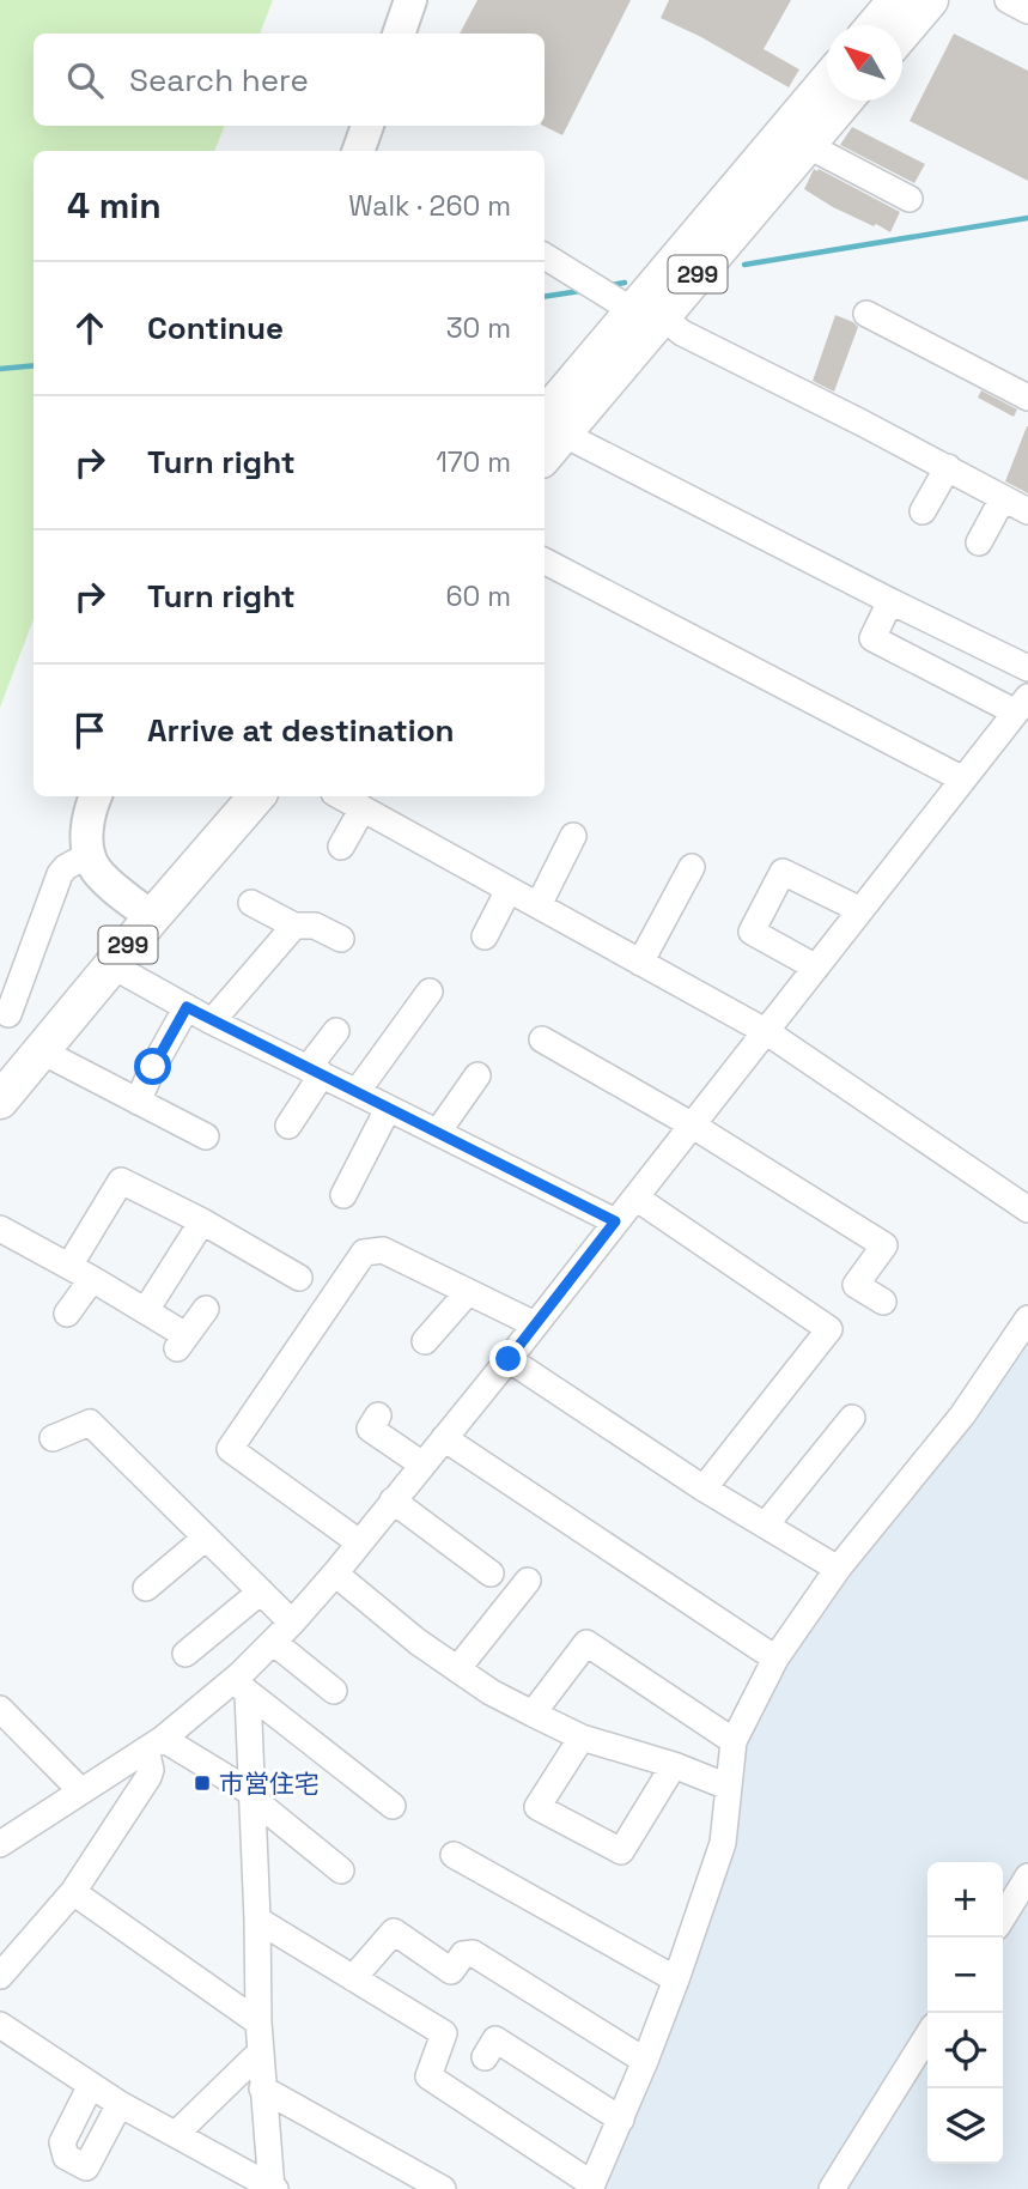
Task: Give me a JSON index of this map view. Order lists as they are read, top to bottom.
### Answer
{
  "streets": {
    "highway": ["299"]
  },
  "places": {
    "transit": ["市営住宅"]
  },
  "north": "top left",
  "page": {
    "search": "Search here",
    "heading": ["4 min", "Walk · 260 m"],
    "list": [
      ["Continue", "30 m"],
      ["Turn right", "170 m"],
      ["Turn right", "60 m"],
      "Arrive at destination"
    ],
    "map_buttons": ["+", "−"]
  }
}
